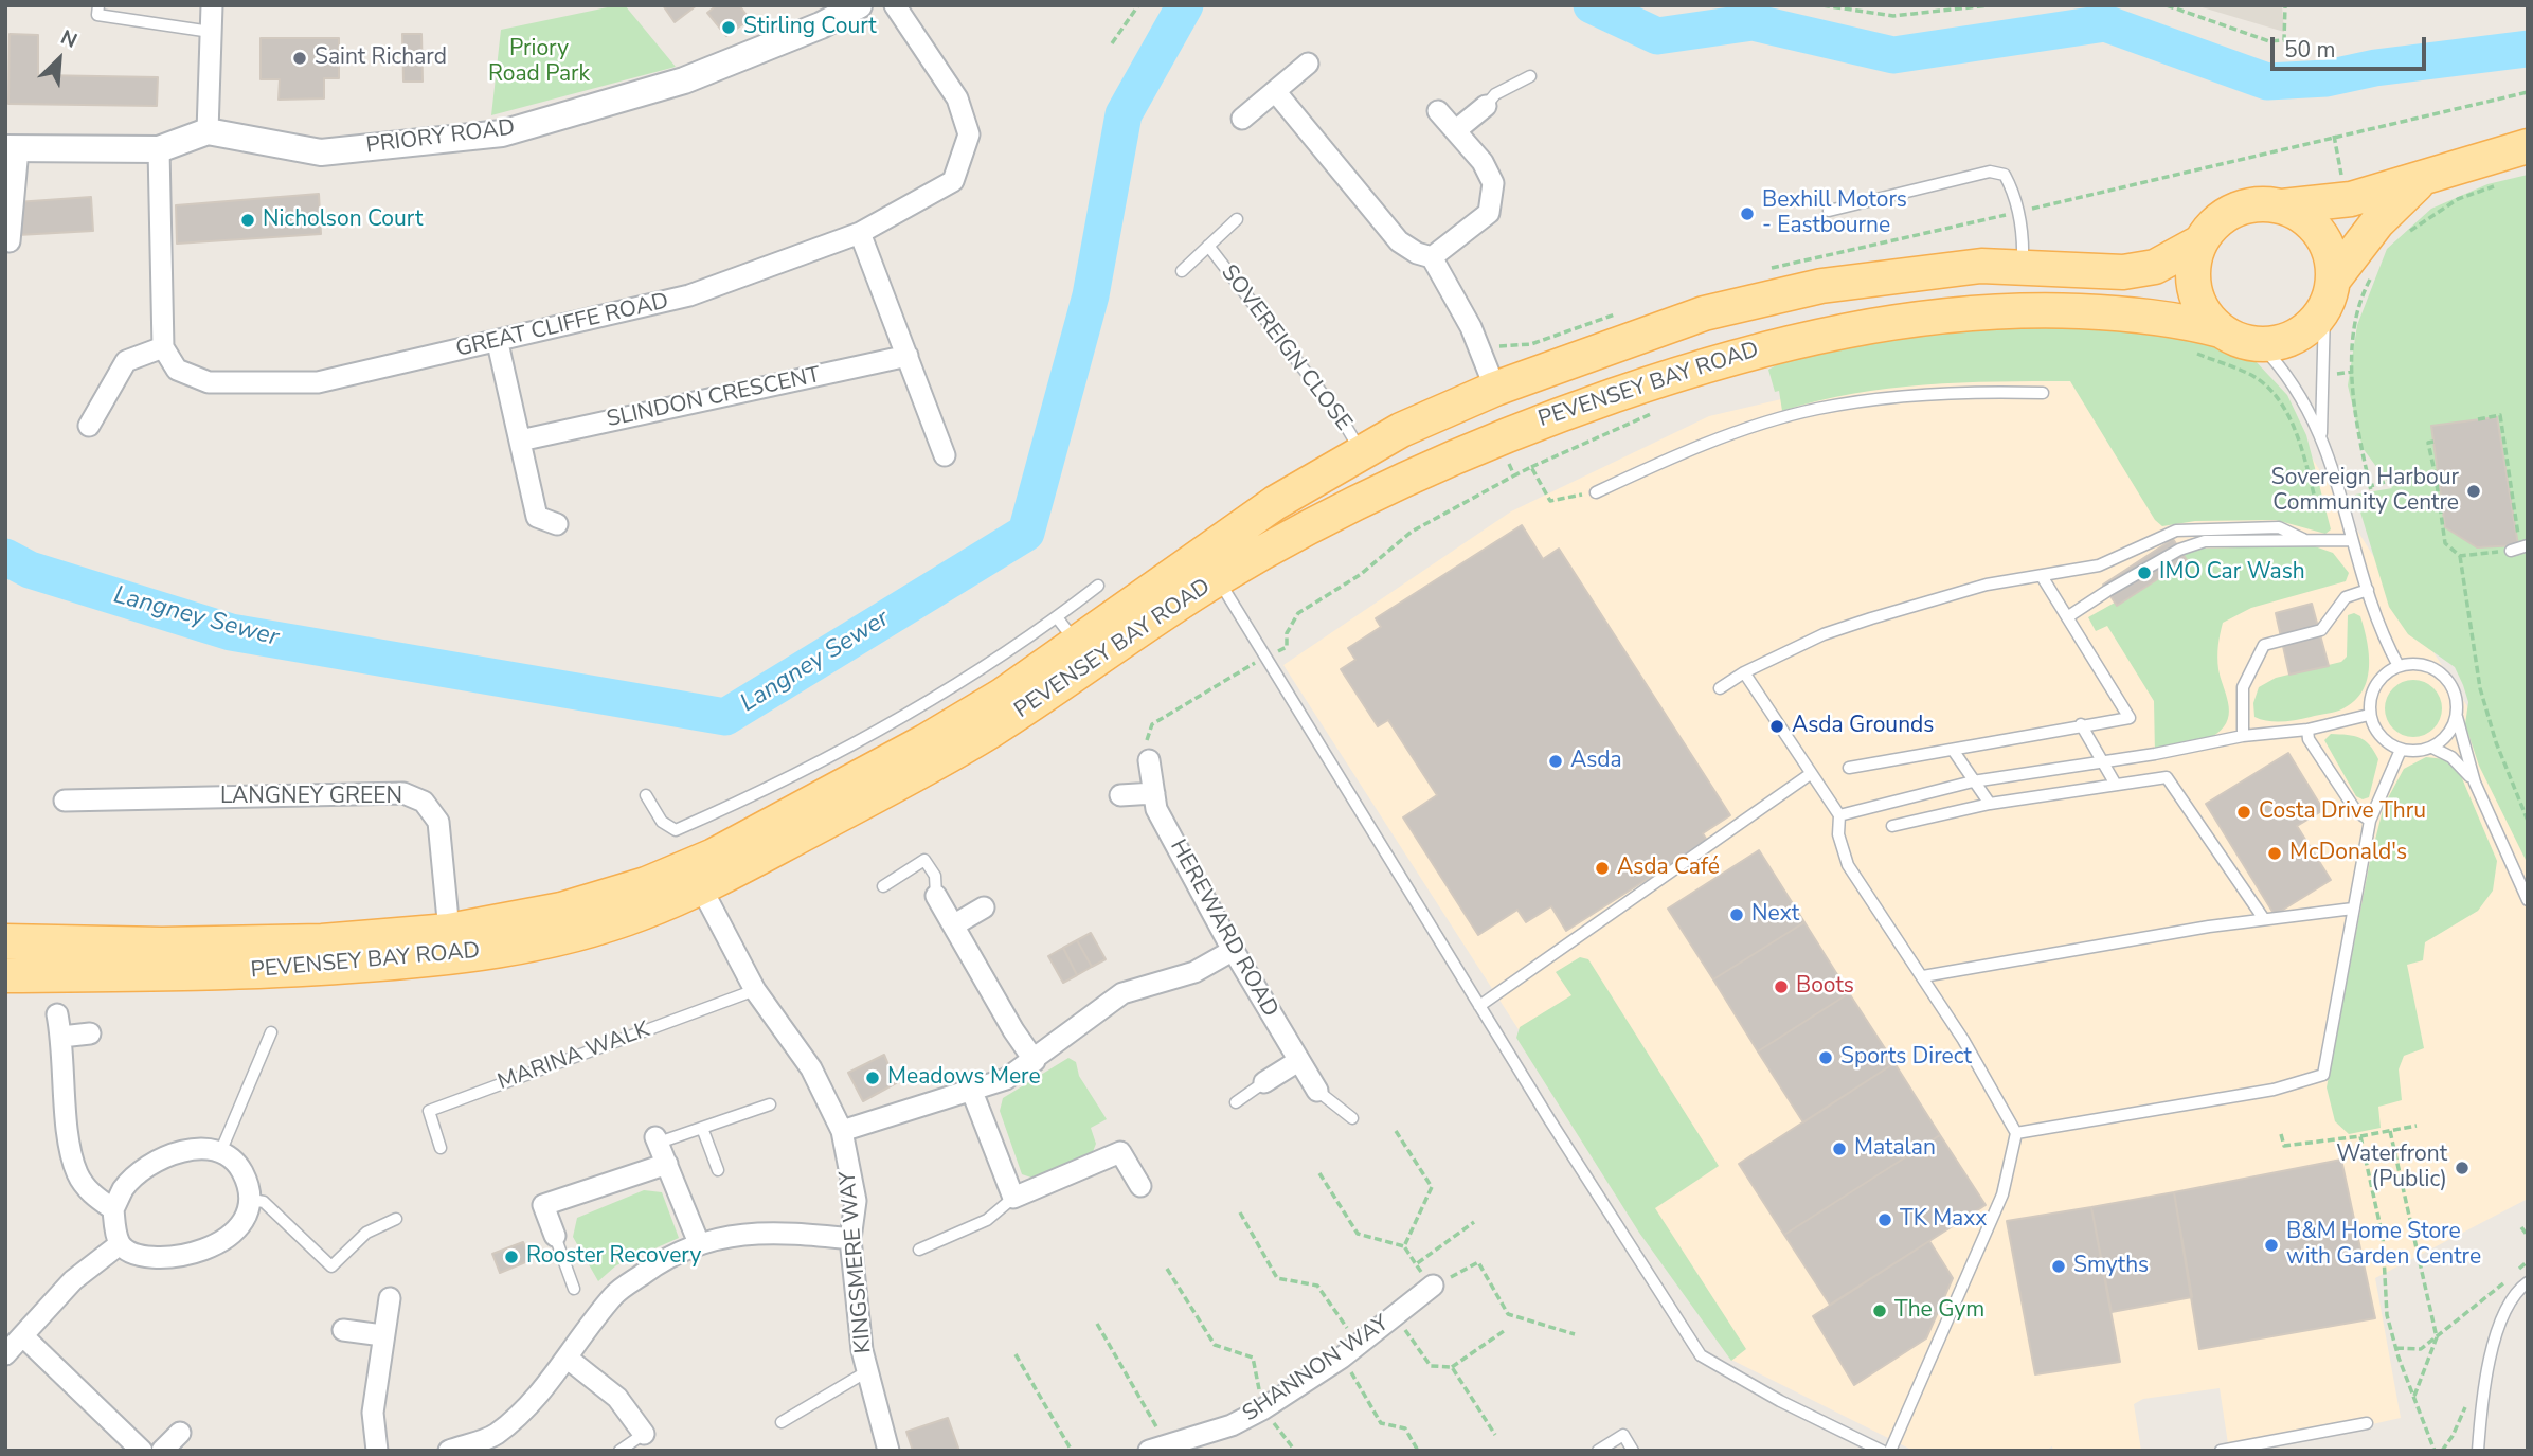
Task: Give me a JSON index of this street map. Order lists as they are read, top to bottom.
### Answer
{
  "streets": {
    "main road": ["PEVENSEY BAY ROAD"],
    "street": [
      "PRIORY ROAD",
      "GREAT CLIFFE ROAD",
      "SLINDON CRESCENT",
      "LANGNEY GREEN",
      "HEREWARD ROAD",
      "KINGSMERE WAY",
      "SHANNON WAY"
    ],
    "lane": ["SOVEREIGN CLOSE", "MARINA WALK"]
  },
  "crossings": [
    ["SOVEREIGN CLOSE", "PEVENSEY BAY ROAD"],
    ["PEVENSEY BAY ROAD", "LANGNEY GREEN"],
    ["PEVENSEY BAY ROAD", "KINGSMERE WAY"],
    ["MARINA WALK", "KINGSMERE WAY"]
  ],
  "water": ["Langney Sewer"],
  "parks": ["Priory Road Park"],
  "places": [
    "Stirling Court",
    "Saint Richard",
    "Bexhill Motors - Eastbourne",
    "Nicholson Court",
    "Sovereign Harbour Community Centre",
    "IMO Car Wash",
    "Asda Grounds",
    "Asda",
    "Costa Drive Thru",
    "McDonald's",
    "Asda Café",
    "Next",
    "Boots",
    "Sports Direct",
    "Meadows Mere",
    "Matalan",
    "Waterfront (Public)",
    "TK Maxx",
    "B&M Home Store with Garden Centre",
    "Rooster Recovery",
    "Smyths",
    "The Gym"
  ],
  "scale_bar": "50 m",
  "north": "top right"
}
